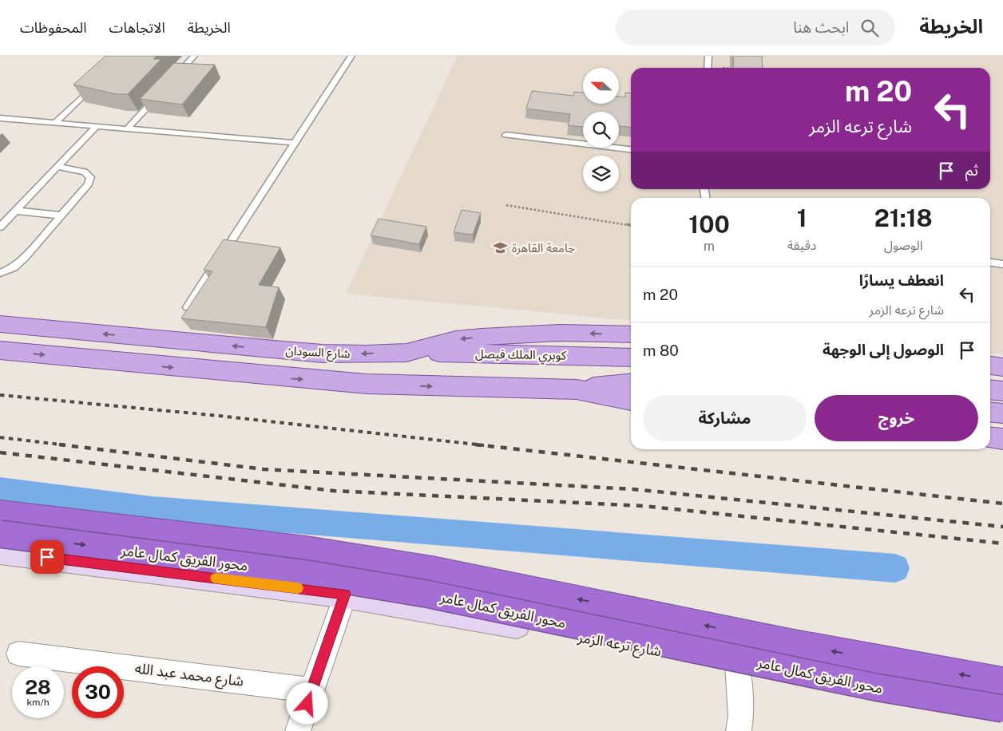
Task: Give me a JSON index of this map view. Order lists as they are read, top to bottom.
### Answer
{
  "streets": {
    "highway": ["محور الفريق كمال عامر"],
    "main road": ["شارع السودان", "كوبري الملك فيصل", "شارع ترعه الزمر"],
    "street": ["شارع محمد عبد الله"]
  },
  "crossings": [
    ["شارع السودان", "كوبري الملك فيصل"]
  ],
  "places": {
    "school or university": ["جامعة القاهرة"]
  },
  "north": "left",
  "page": {
    "header": "الخريطة",
    "search": "ابحث هنا",
    "nav": ["الخريطة", "الاتجاهات", "المحفوظات"],
    "turn": ["20 m", "شارع ترعه الزمر"],
    "then": "ثم",
    "eta": [
      "21:18",
      "الوصول",
      "1",
      "دقيقة",
      "100",
      "m"
    ],
    "list": [
      {
        "name": "انعطف يسارًا",
        "note": "شارع ترعه الزمر",
        "value": "20 m"
      },
      {
        "name": "الوصول إلى الوجهة",
        "value": "80 m"
      }
    ],
    "buttons": ["خروج", "مشاركة"],
    "speed": "28 km/h",
    "limit": "30"
  }
}
